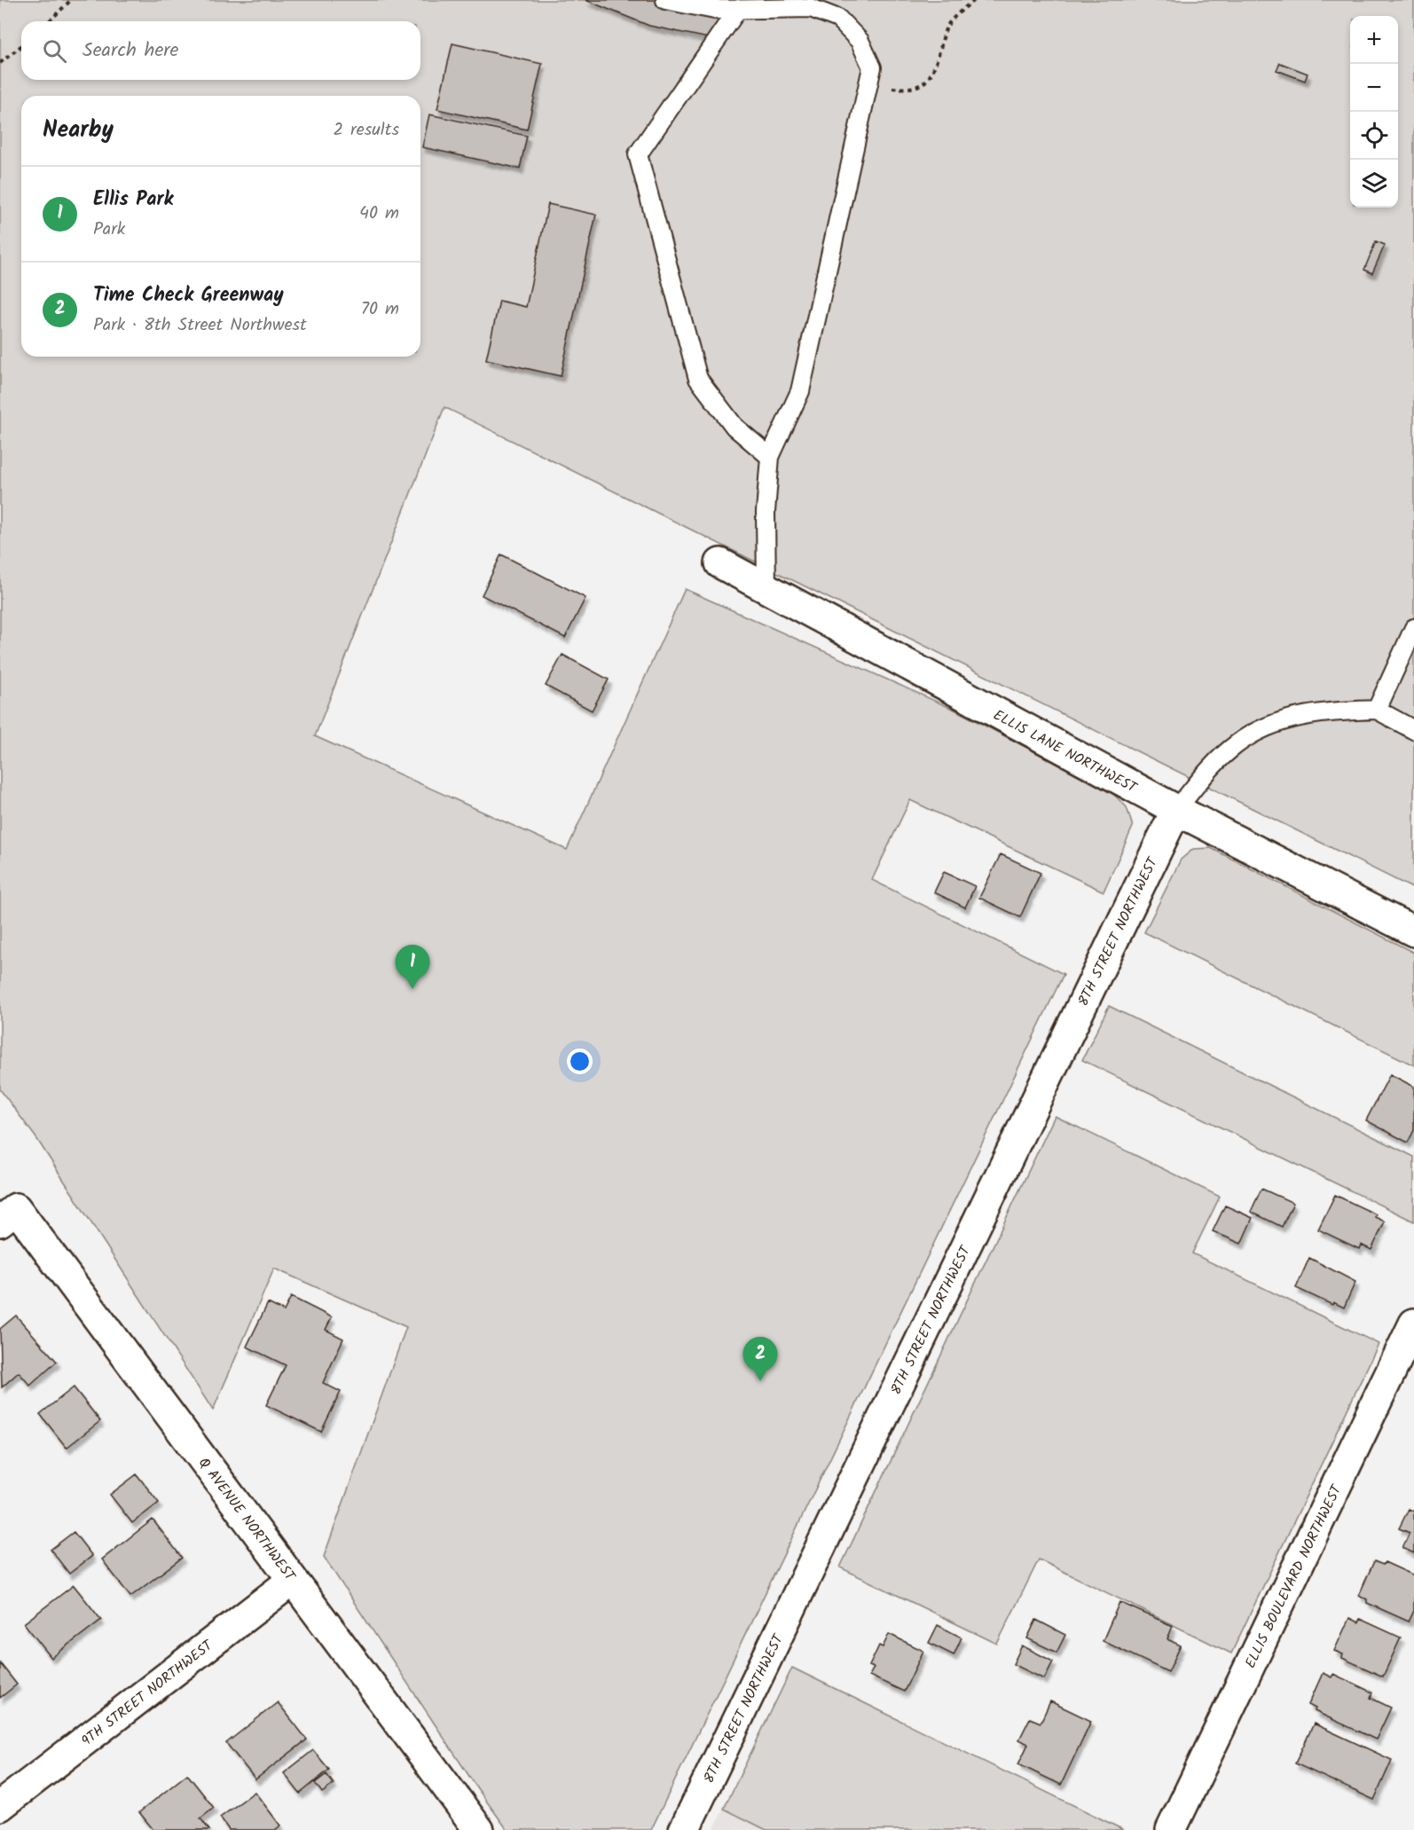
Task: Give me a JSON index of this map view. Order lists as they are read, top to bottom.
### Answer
{
  "streets": {
    "street": [
      "ELLIS LANE NORTHWEST",
      "8TH STREET NORTHWEST",
      "Q AVENUE NORTHWEST",
      "ELLIS BOULEVARD NORTHWEST",
      "9TH STREET NORTHWEST"
    ]
  },
  "crossings": [
    ["ELLIS LANE NORTHWEST", "8TH STREET NORTHWEST"],
    ["Q AVENUE NORTHWEST", "9TH STREET NORTHWEST"]
  ],
  "page": {
    "map_buttons": ["+", "−"],
    "search": "Search here",
    "heading": ["Nearby", "2 results"],
    "list": [
      {
        "mark": "1",
        "name": "Ellis Park",
        "note": "Park",
        "value": "40 m"
      },
      {
        "mark": "2",
        "name": "Time Check Greenway",
        "note": "Park · 8th Street Northwest",
        "value": "70 m"
      }
    ],
    "pins": ["1", "2"]
  }
}
